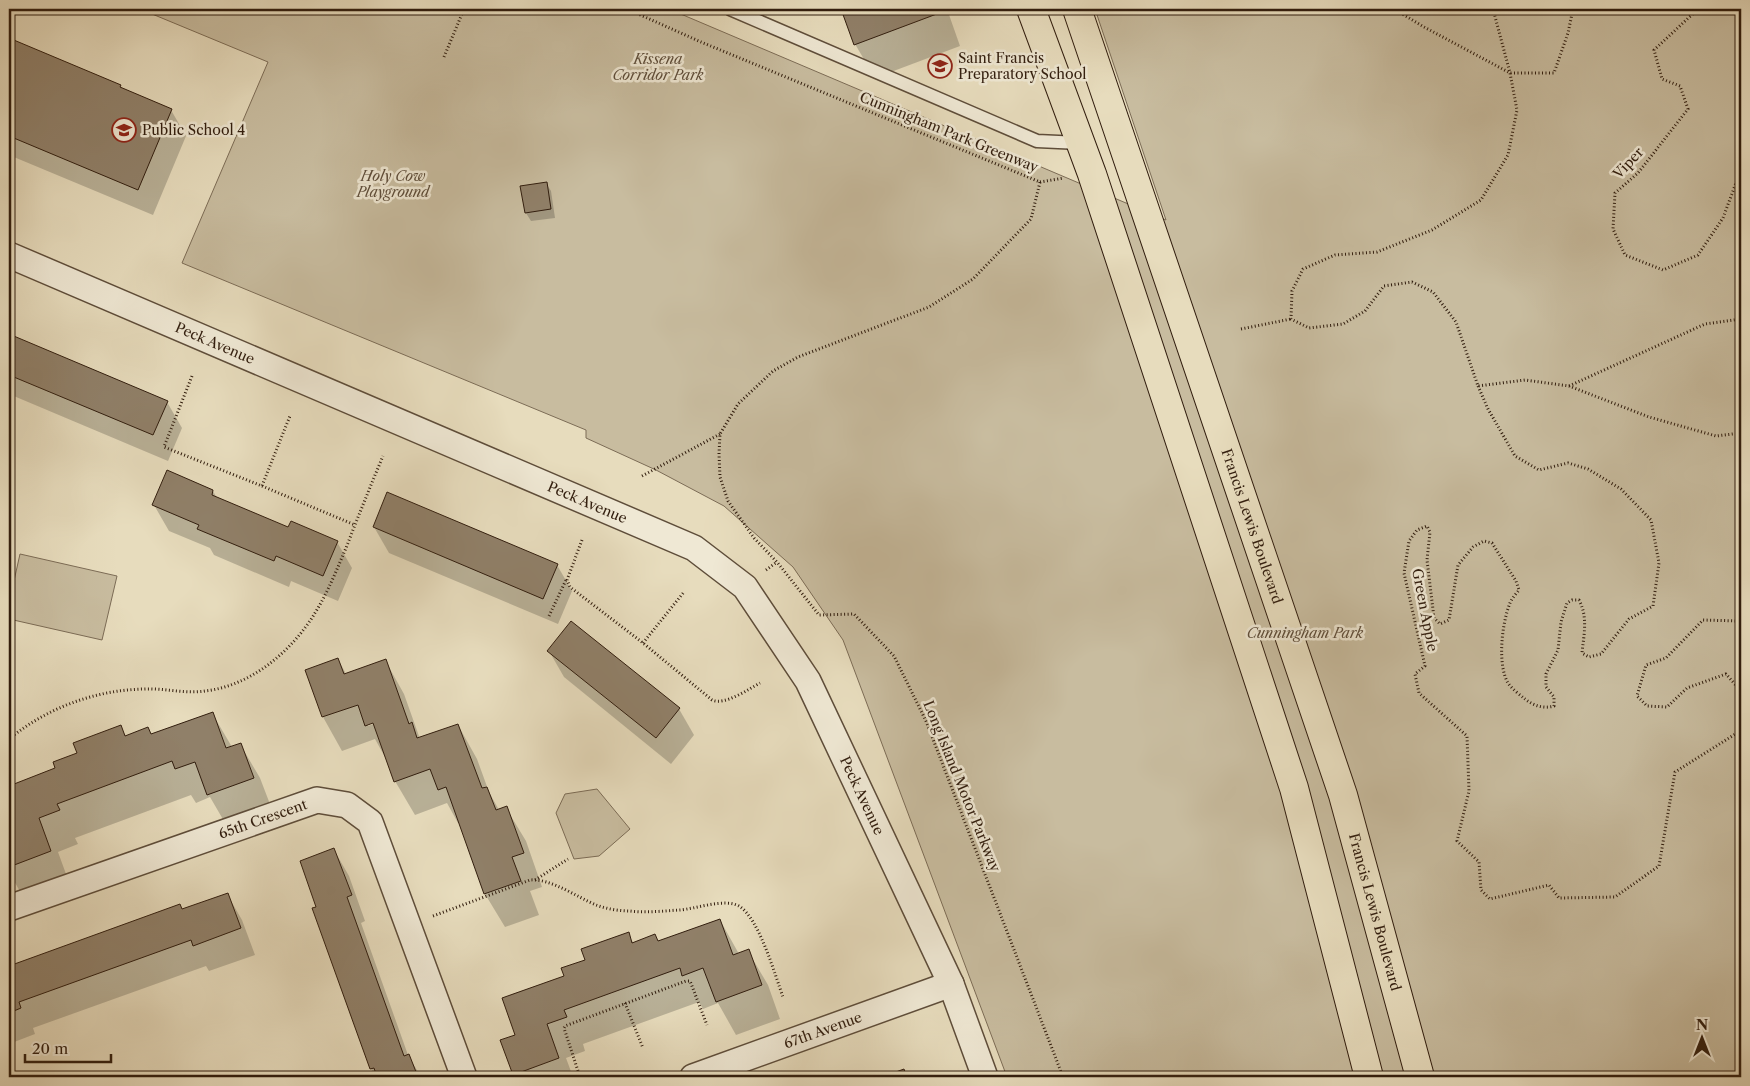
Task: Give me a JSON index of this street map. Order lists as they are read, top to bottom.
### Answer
{
  "streets": {
    "main road": ["Francis Lewis Boulevard"],
    "street": ["Peck Avenue", "65th Crescent", "67th Avenue"],
    "path": [
      "Cunningham Park Greenway",
      "Viper",
      "Green Apple",
      "Long Island Motor Parkway"
    ]
  },
  "crossings": [
    ["Cunningham Park Greenway", "Long Island Motor Parkway"],
    ["Peck Avenue", "67th Avenue"]
  ],
  "parks": ["Kissena Corridor Park", "Holy Cow Playground", "Cunningham Park"],
  "places": {
    "school or university": ["Saint Francis Preparatory School", "Public School 4"]
  },
  "scale_bar": "20 m",
  "north": "top"
}
